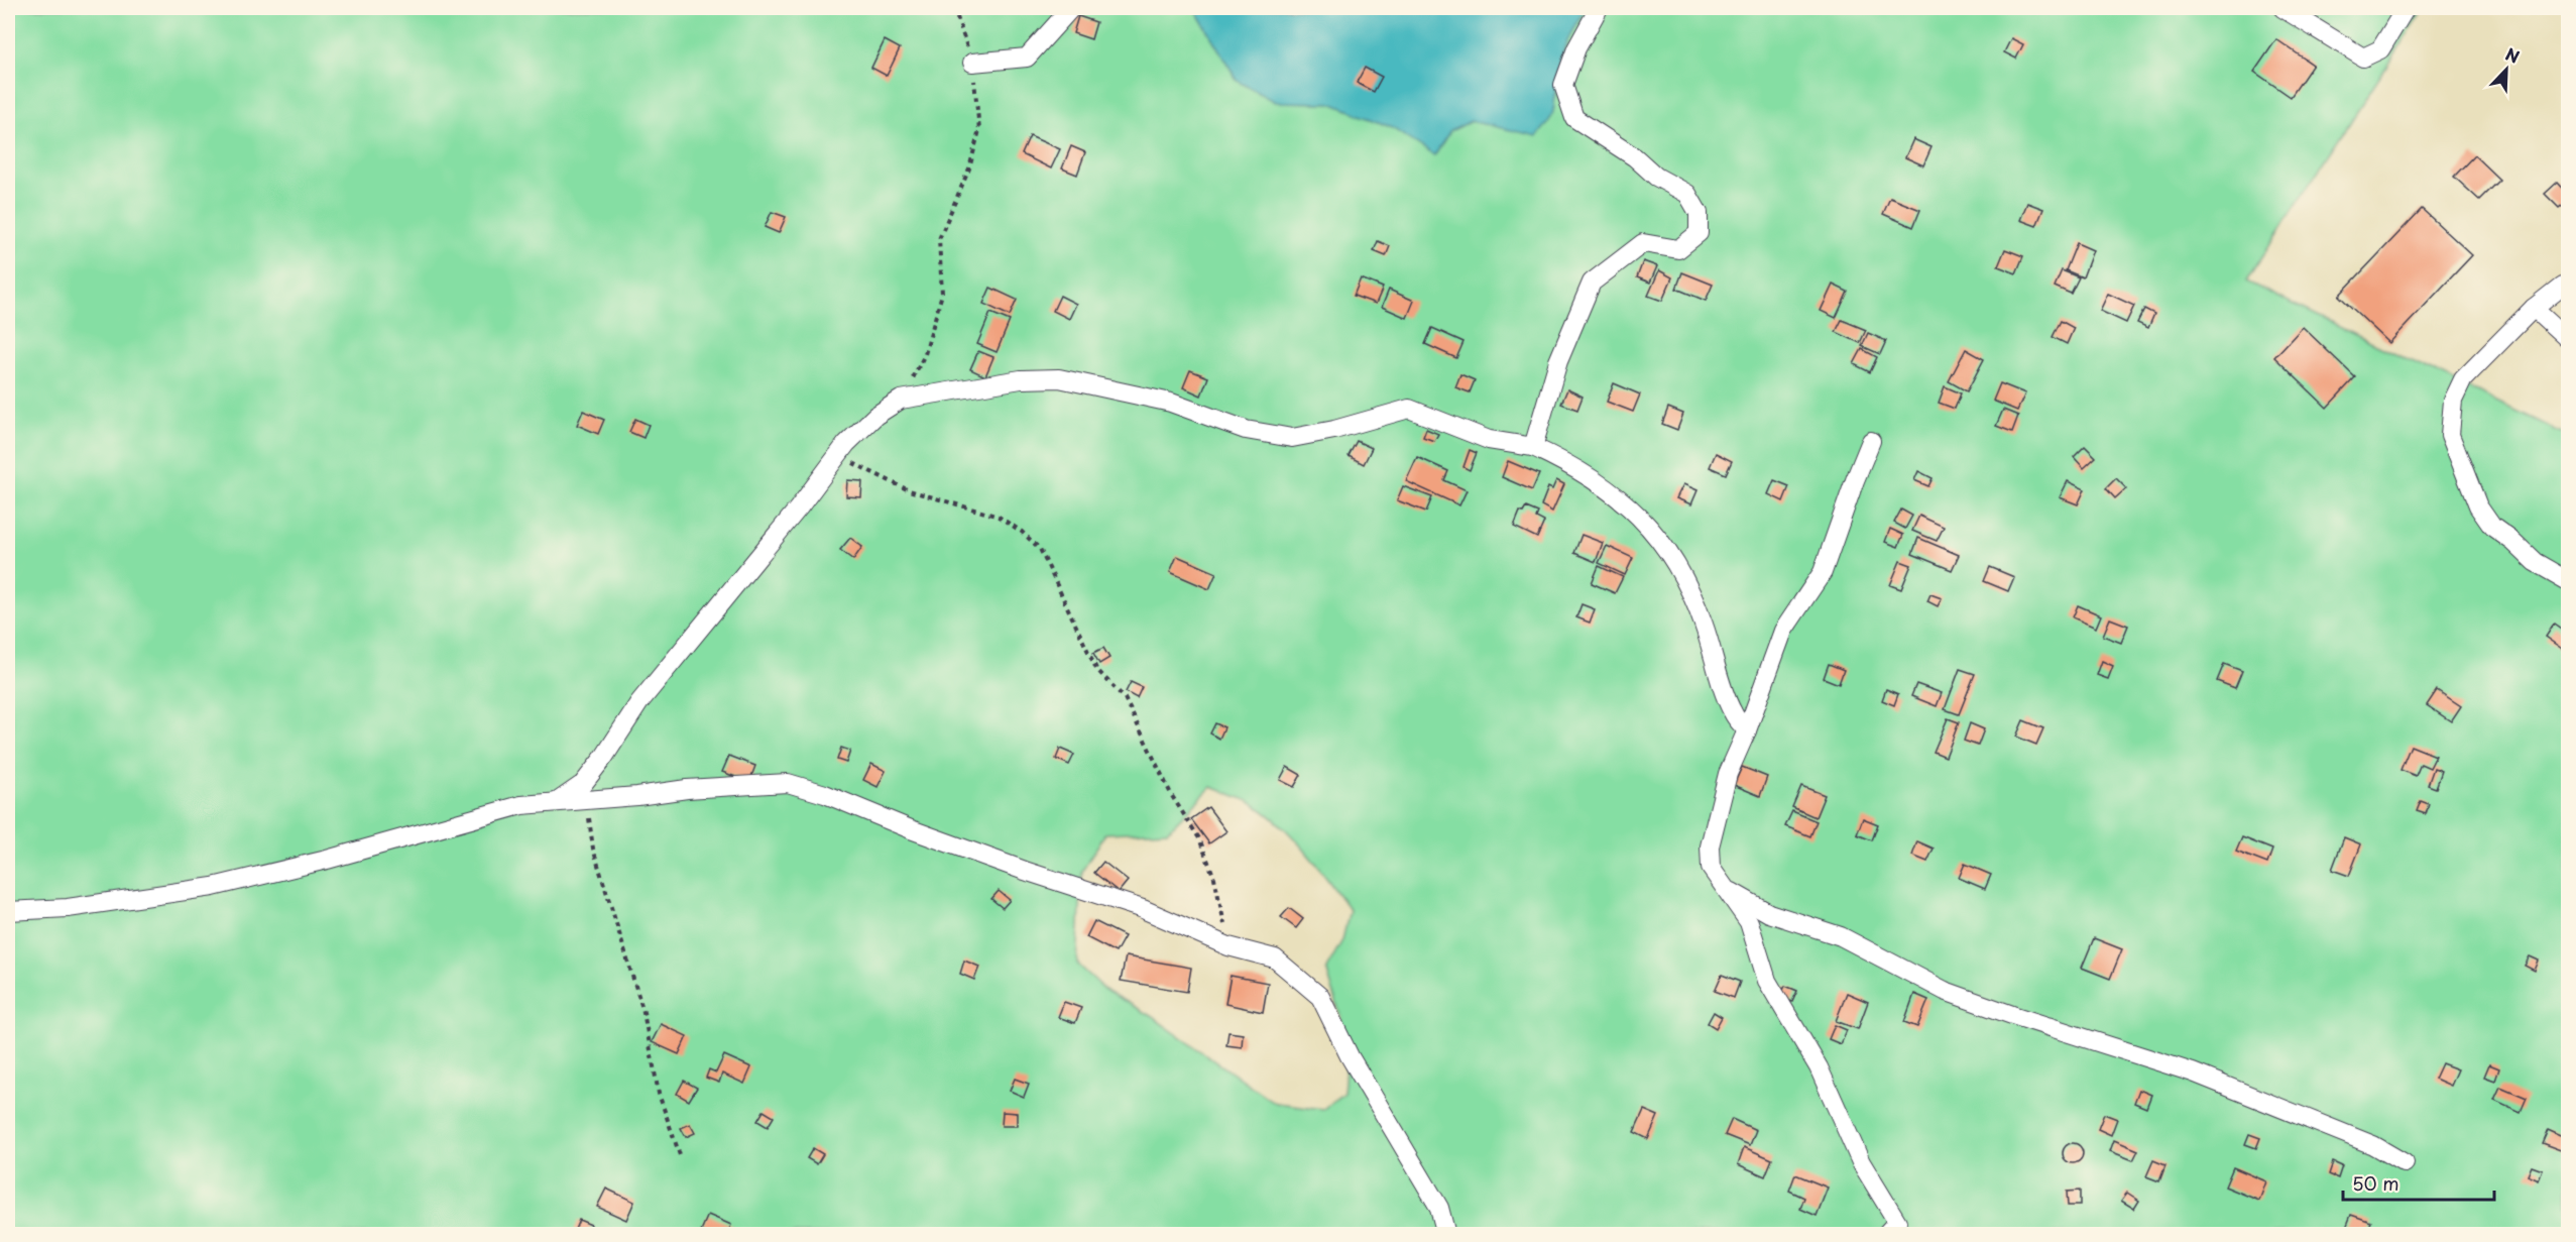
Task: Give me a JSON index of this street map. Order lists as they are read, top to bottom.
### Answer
{
  "scale_bar": "50 m",
  "north": "top right"
}
